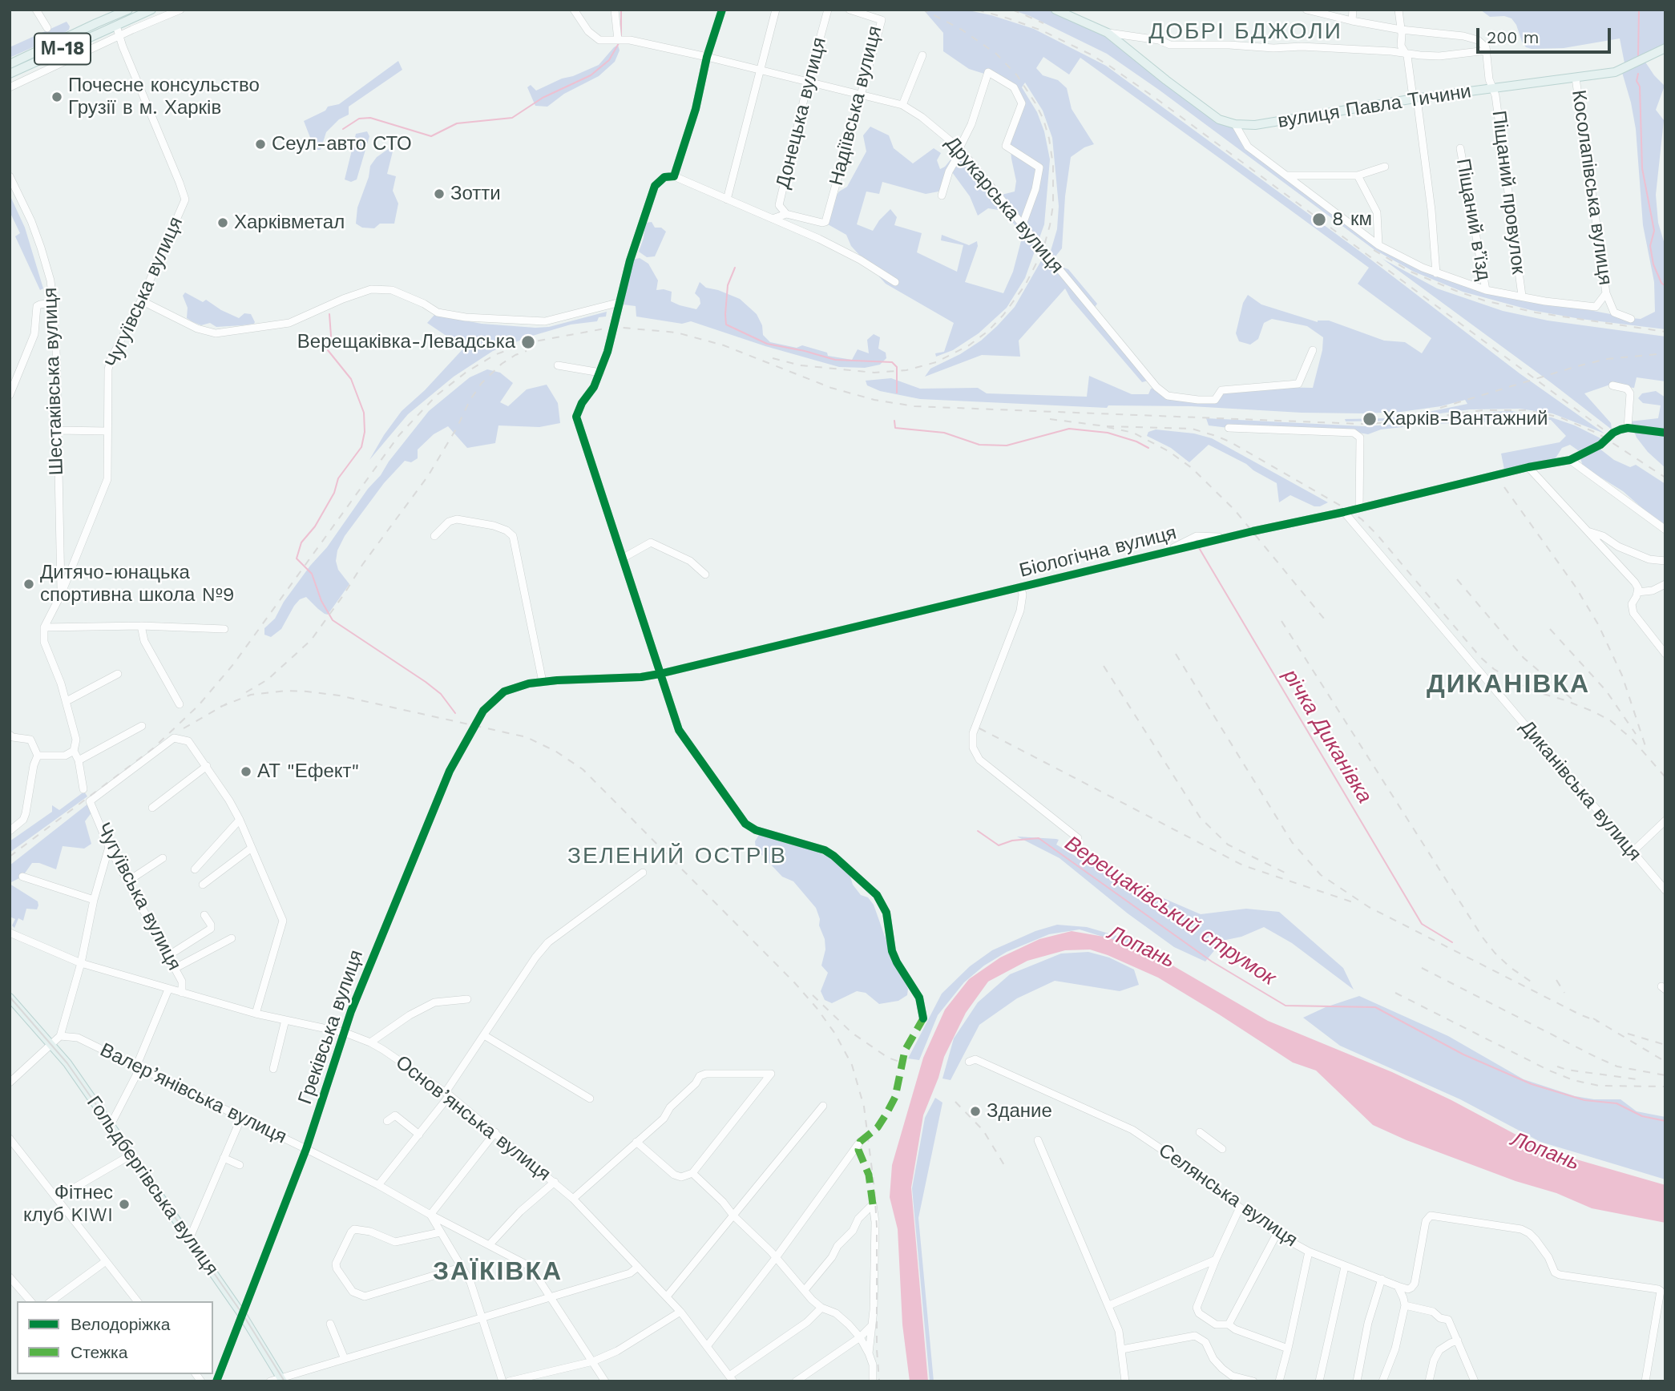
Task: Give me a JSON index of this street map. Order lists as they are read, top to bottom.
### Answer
{
  "streets": {
    "main road": ["М-18", "вулиця Павла Тичини", "Гольдбергівська вулиця"],
    "street": [
      "Надіївська вулиця",
      "Донецька вулиця",
      "Косолапівська вулиця",
      "Піщаний провулок",
      "Друкарська вулиця",
      "Піщаний в’їзд",
      "Чугуївська вулиця",
      "Шестаківська вулиця",
      "Біологічна вулиця",
      "Диканівська вулиця",
      "Греківська вулиця",
      "Валер’янівська вулиця",
      "Основ’янська вулиця",
      "Селянська вулиця"
    ]
  },
  "crossings": [
    ["М-18", "Чугуївська вулиця"],
    ["Надіївська вулиця", "Донецька вулиця"],
    ["Надіївська вулиця", "Друкарська вулиця"],
    ["вулиця Павла Тичини", "Косолапівська вулиця"],
    ["вулиця Павла Тичини", "Піщаний провулок"],
    ["Донецька вулиця", "Друкарська вулиця"],
    ["Чугуївська вулиця", "Шестаківська вулиця"],
    ["Чугуївська вулиця", "Основ’янська вулиця"],
    ["Біологічна вулиця", "Диканівська вулиця"],
    ["Біологічна вулиця", "Греківська вулиця"],
    ["Греківська вулиця", "Валер’янівська вулиця"],
    ["Греківська вулиця", "Основ’янська вулиця"],
    ["Греківська вулиця", "Гольдбергівська вулиця"]
  ],
  "districts": [
    "ДОБРІ БДЖОЛИ",
    "ДИКАНІВКА",
    "ЗЕЛЕНИЙ ОСТРІВ",
    "ЗАЇКІВКА"
  ],
  "water": ["річка Диканівка", "Верещаківський струмок", "Лопань"],
  "places": [
    "Почесне консульство Грузії в м. Харків",
    "Сеул-авто СТО",
    "Зотти",
    "8 км",
    "Харківметал",
    "Верещаківка-Левадська",
    "Харків-Вантажний",
    "Дитячо-юнацька спортивна школа №9",
    "АТ \"Ефект\"",
    "Здание",
    "Фітнес клуб KIWI"
  ],
  "legend": ["Велодоріжка", "Стежка"],
  "scale_bar": "200 m"
}
